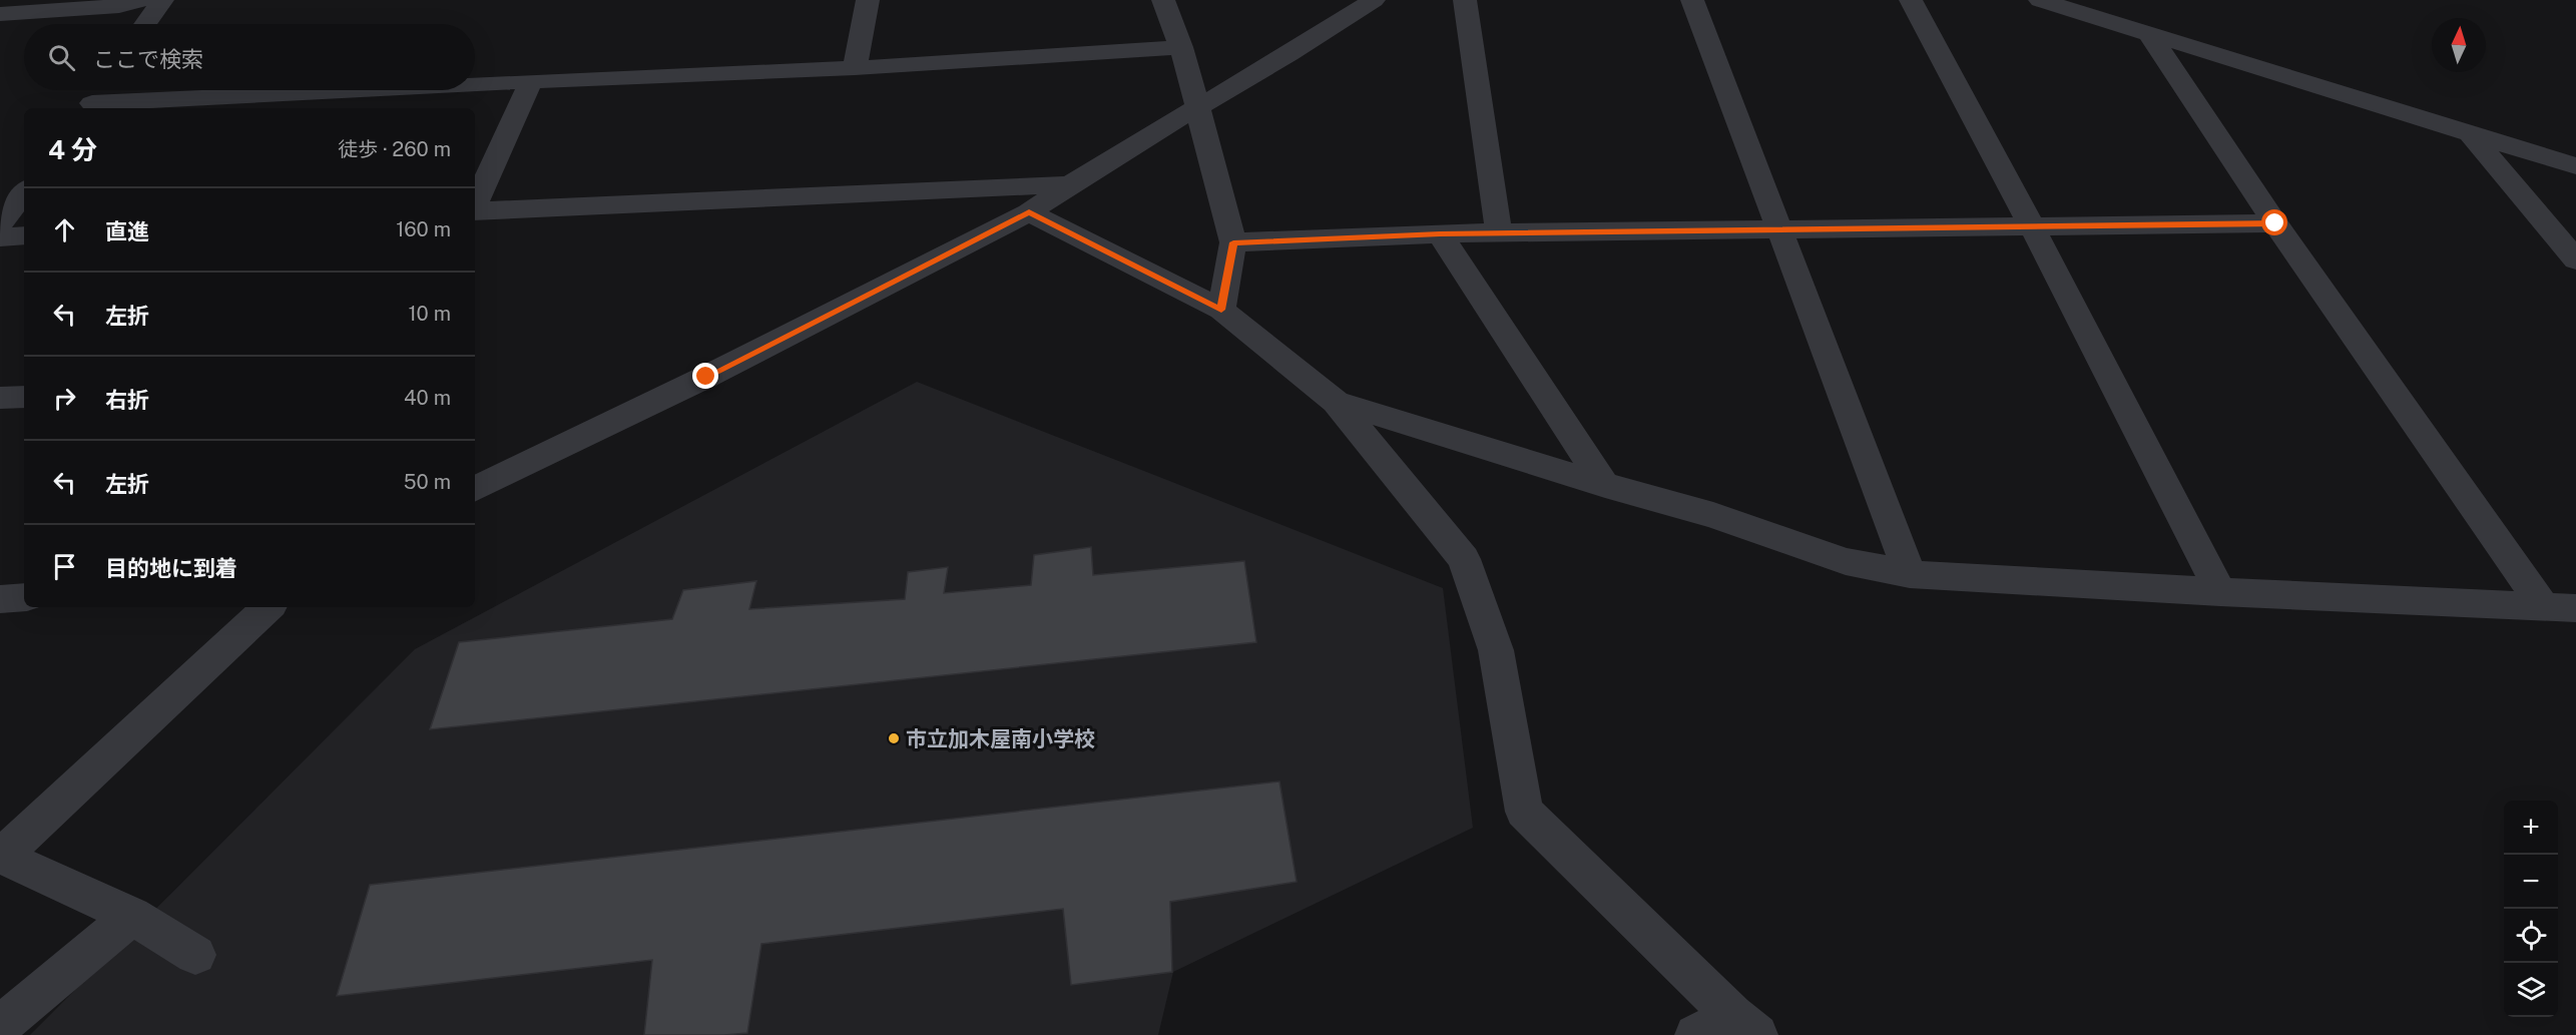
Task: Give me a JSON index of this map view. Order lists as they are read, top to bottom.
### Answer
{
  "places": ["市立加木屋南小学校"],
  "north": "top",
  "page": {
    "search": "ここで検索",
    "heading": ["4 分", "徒歩 · 260 m"],
    "list": [
      ["直進", "160 m"],
      ["左折", "10 m"],
      ["右折", "40 m"],
      ["左折", "50 m"],
      "目的地に到着"
    ],
    "map_buttons": ["+", "−"]
  }
}
